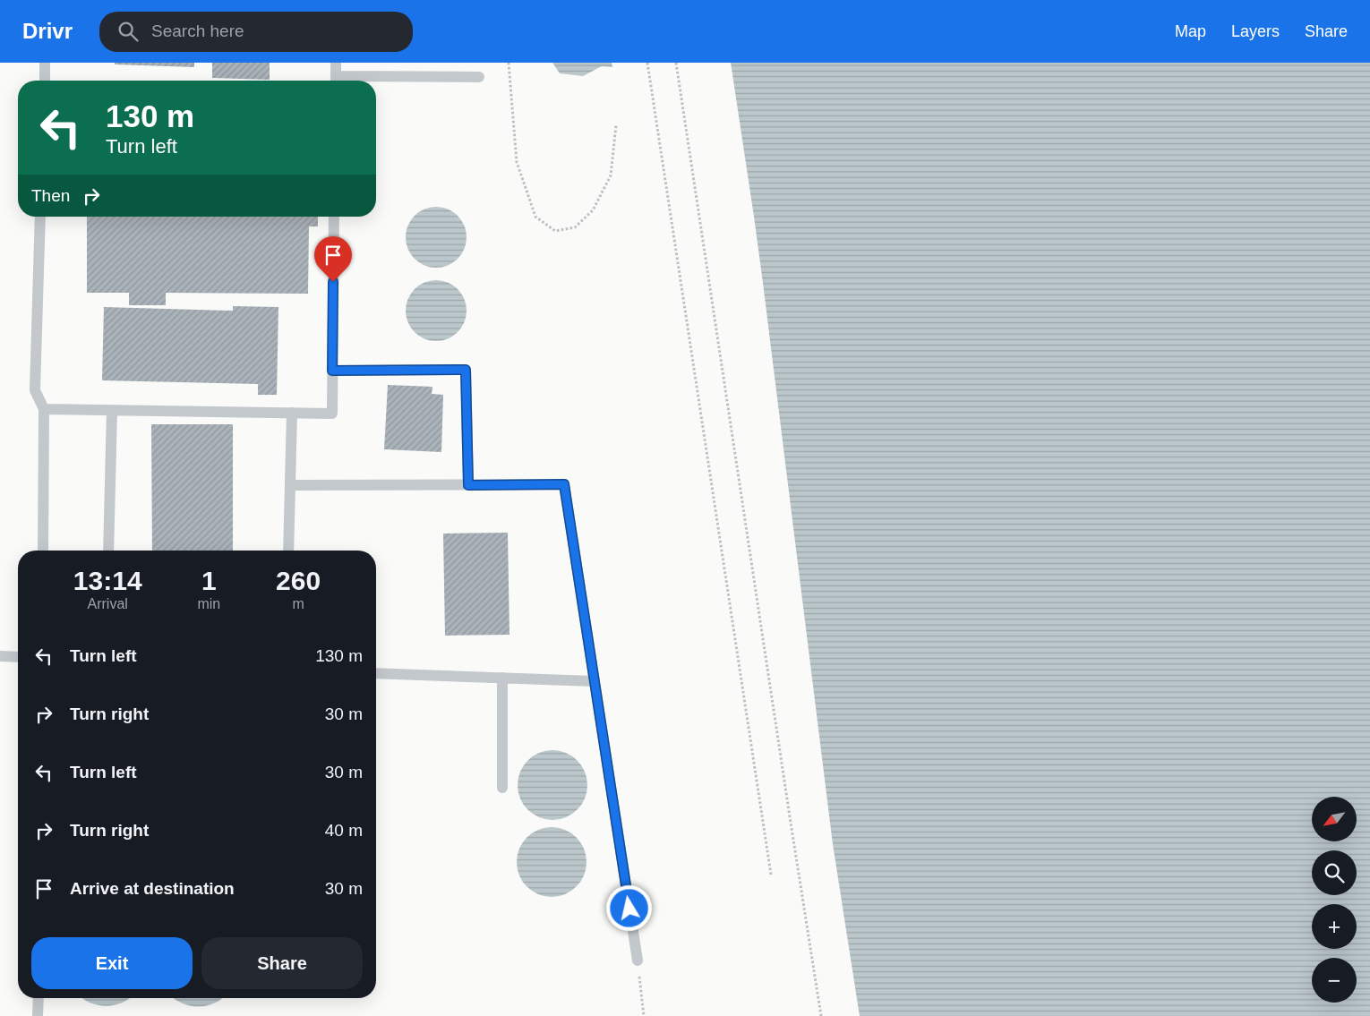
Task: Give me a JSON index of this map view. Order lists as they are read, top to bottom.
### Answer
{
  "north": "bottom left",
  "page": {
    "header": "Drivr",
    "search": "Search here",
    "nav": ["Map", "Layers", "Share"],
    "turn": ["130 m", "Turn left"],
    "then": "Then",
    "eta": [
      "13:14",
      "Arrival",
      "1",
      "min",
      "260",
      "m"
    ],
    "list": [
      {
        "name": "Turn left",
        "value": "130 m"
      },
      {
        "name": "Turn right",
        "value": "30 m"
      },
      {
        "name": "Turn left",
        "value": "30 m"
      },
      {
        "name": "Turn right",
        "value": "40 m"
      },
      {
        "name": "Arrive at destination",
        "value": "30 m"
      }
    ],
    "map_buttons": ["+", "−"],
    "buttons": ["Exit", "Share"]
  }
}
